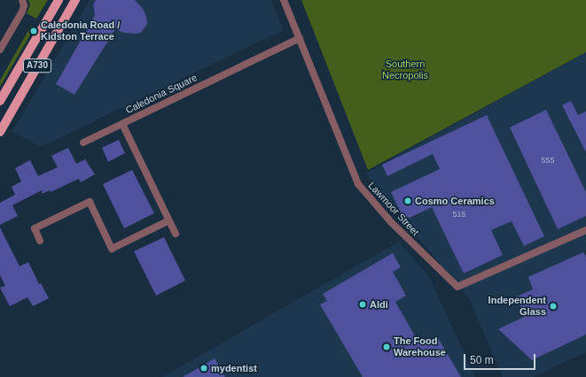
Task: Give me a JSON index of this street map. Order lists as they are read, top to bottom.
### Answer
{
  "streets": {
    "main road": ["A730"],
    "street": ["Caledonia Square", "Lawmoor Street"]
  },
  "crossings": [
    ["Caledonia Square", "Lawmoor Street"]
  ],
  "parks": ["Southern Necropolis"],
  "places": [
    "Caledonia Road / Kidston Terrace",
    "Cosmo Ceramics",
    "Aldi",
    "Independent Glass",
    "The Food Warehouse",
    "mydentist"
  ],
  "house_numbers": ["555", "515"],
  "scale_bar": "50 m"
}
